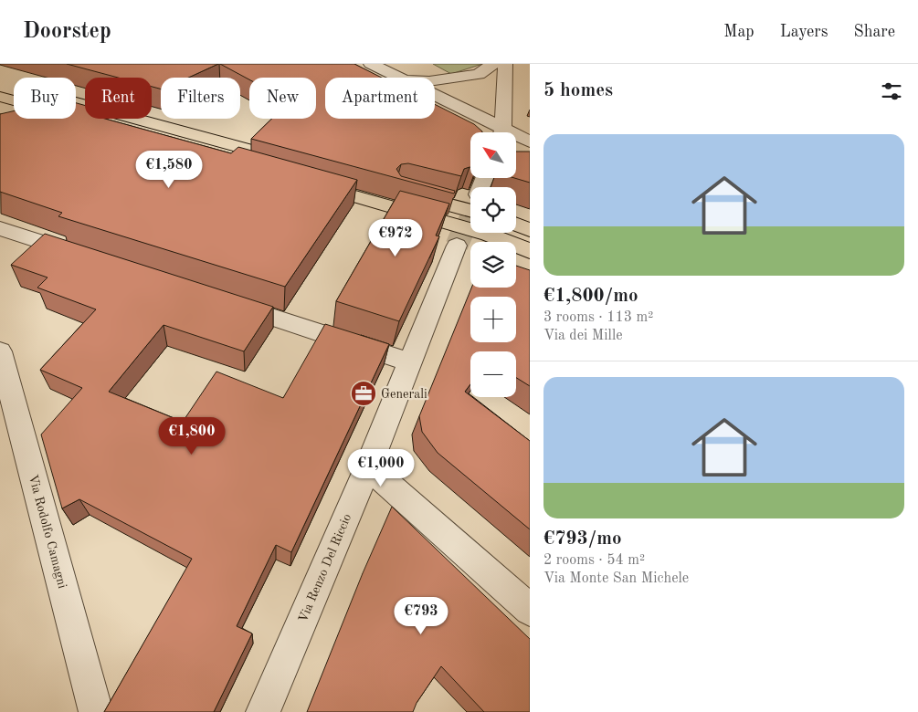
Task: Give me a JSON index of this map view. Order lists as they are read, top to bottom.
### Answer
{
  "streets": {
    "street": ["Via Rodolfo Camagni", "Via Renzo Del Riccio"]
  },
  "places": {
    "office": ["Generali"]
  },
  "north": "top left",
  "page": {
    "header": "Doorstep",
    "nav": ["Map", "Layers", "Share"],
    "heading": "5 homes",
    "chip": [
      "Buy",
      "Rent",
      "Filters",
      "New",
      "Apartment"
    ],
    "list": [
      {
        "name": "€1,800/mo",
        "note": "3 rooms · 113 m² · Via dei Mille"
      },
      {
        "name": "€793/mo",
        "note": "2 rooms · 54 m² · Via Monte San Michele"
      }
    ],
    "map_buttons": ["+", "−"],
    "price": [
      "€1,580",
      "€972",
      "€1,800",
      "€1,000",
      "€793"
    ]
  }
}
